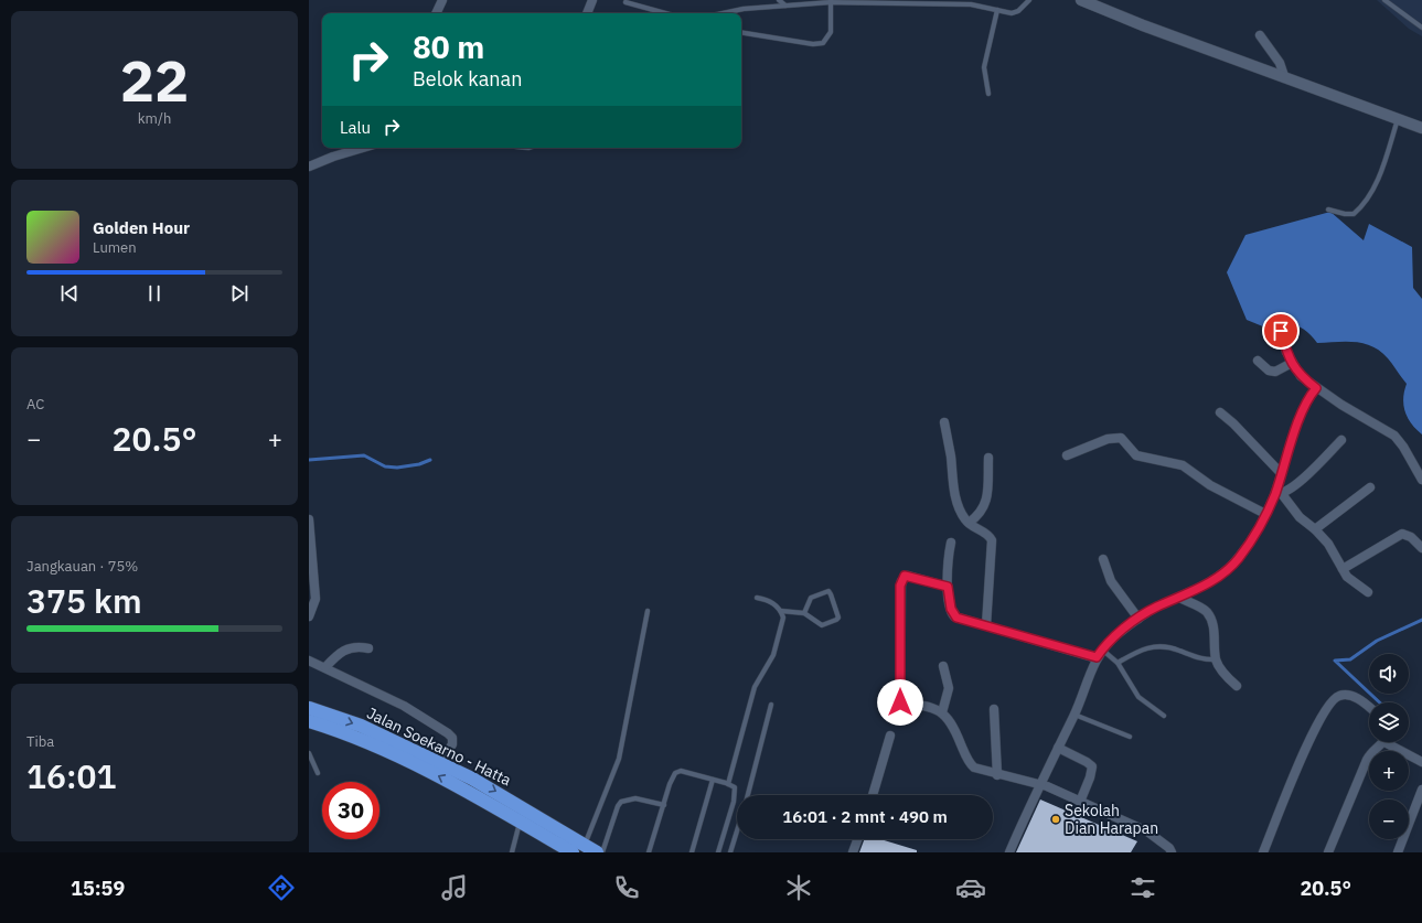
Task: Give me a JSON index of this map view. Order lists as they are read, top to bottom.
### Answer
{
  "streets": {
    "highway": ["Jalan Soekarno - Hatta"]
  },
  "places": ["Sekolah Dian Harapan"],
  "page": {
    "tile": [
      ["22", "km/h"],
      "AC",
      ["Jangkauan · 75%", "375 km"],
      ["Tiba", "16:01"]
    ],
    "turn": ["80 m", "Belok kanan"],
    "then": "Lalu",
    "song": ["Golden Hour", "Lumen"],
    "heat": ["−", "20.5°", "+"],
    "map_buttons": ["+", "−"],
    "limit": "30",
    "trip": "16:01 · 2 mnt · 490 m",
    "tabs": ["15:59", "20.5°"]
  }
}
